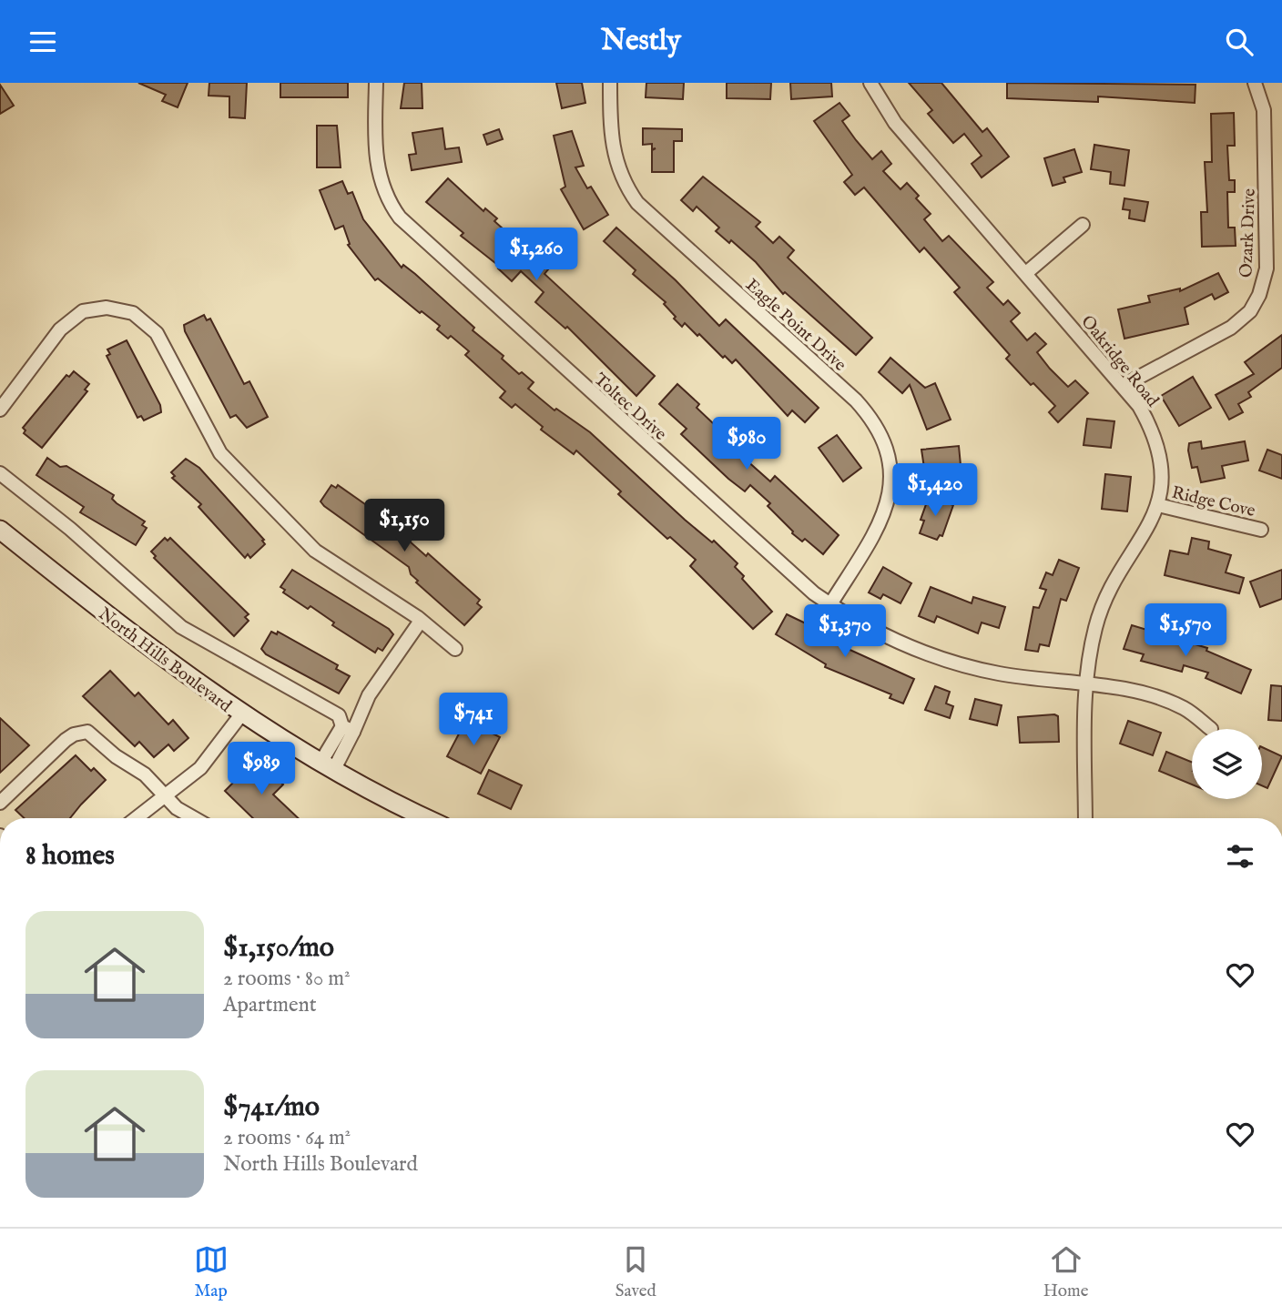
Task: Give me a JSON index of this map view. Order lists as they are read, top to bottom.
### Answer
{
  "streets": {
    "street": [
      "Ozark Drive",
      "Eagle Point Drive",
      "Oakridge Road",
      "Toltec Drive",
      "Ridge Cove",
      "North Hills Boulevard"
    ]
  },
  "crossings": [
    ["Ozark Drive", "Oakridge Road"],
    ["Eagle Point Drive", "Toltec Drive"],
    ["Oakridge Road", "Toltec Drive"],
    ["Oakridge Road", "Ridge Cove"]
  ],
  "page": {
    "header": "Nestly",
    "price": [
      "$1,260",
      "$980",
      "$1,420",
      "$1,150",
      "$1,570",
      "$1,370",
      "$741",
      "$989"
    ],
    "heading": "8 homes",
    "list": [
      {
        "name": "$1,150/mo",
        "note": "2 rooms · 80 m² · Apartment"
      },
      {
        "name": "$741/mo",
        "note": "2 rooms · 64 m² · North Hills Boulevard"
      }
    ],
    "tabs": ["Map", "Saved", "Home"]
  }
}
